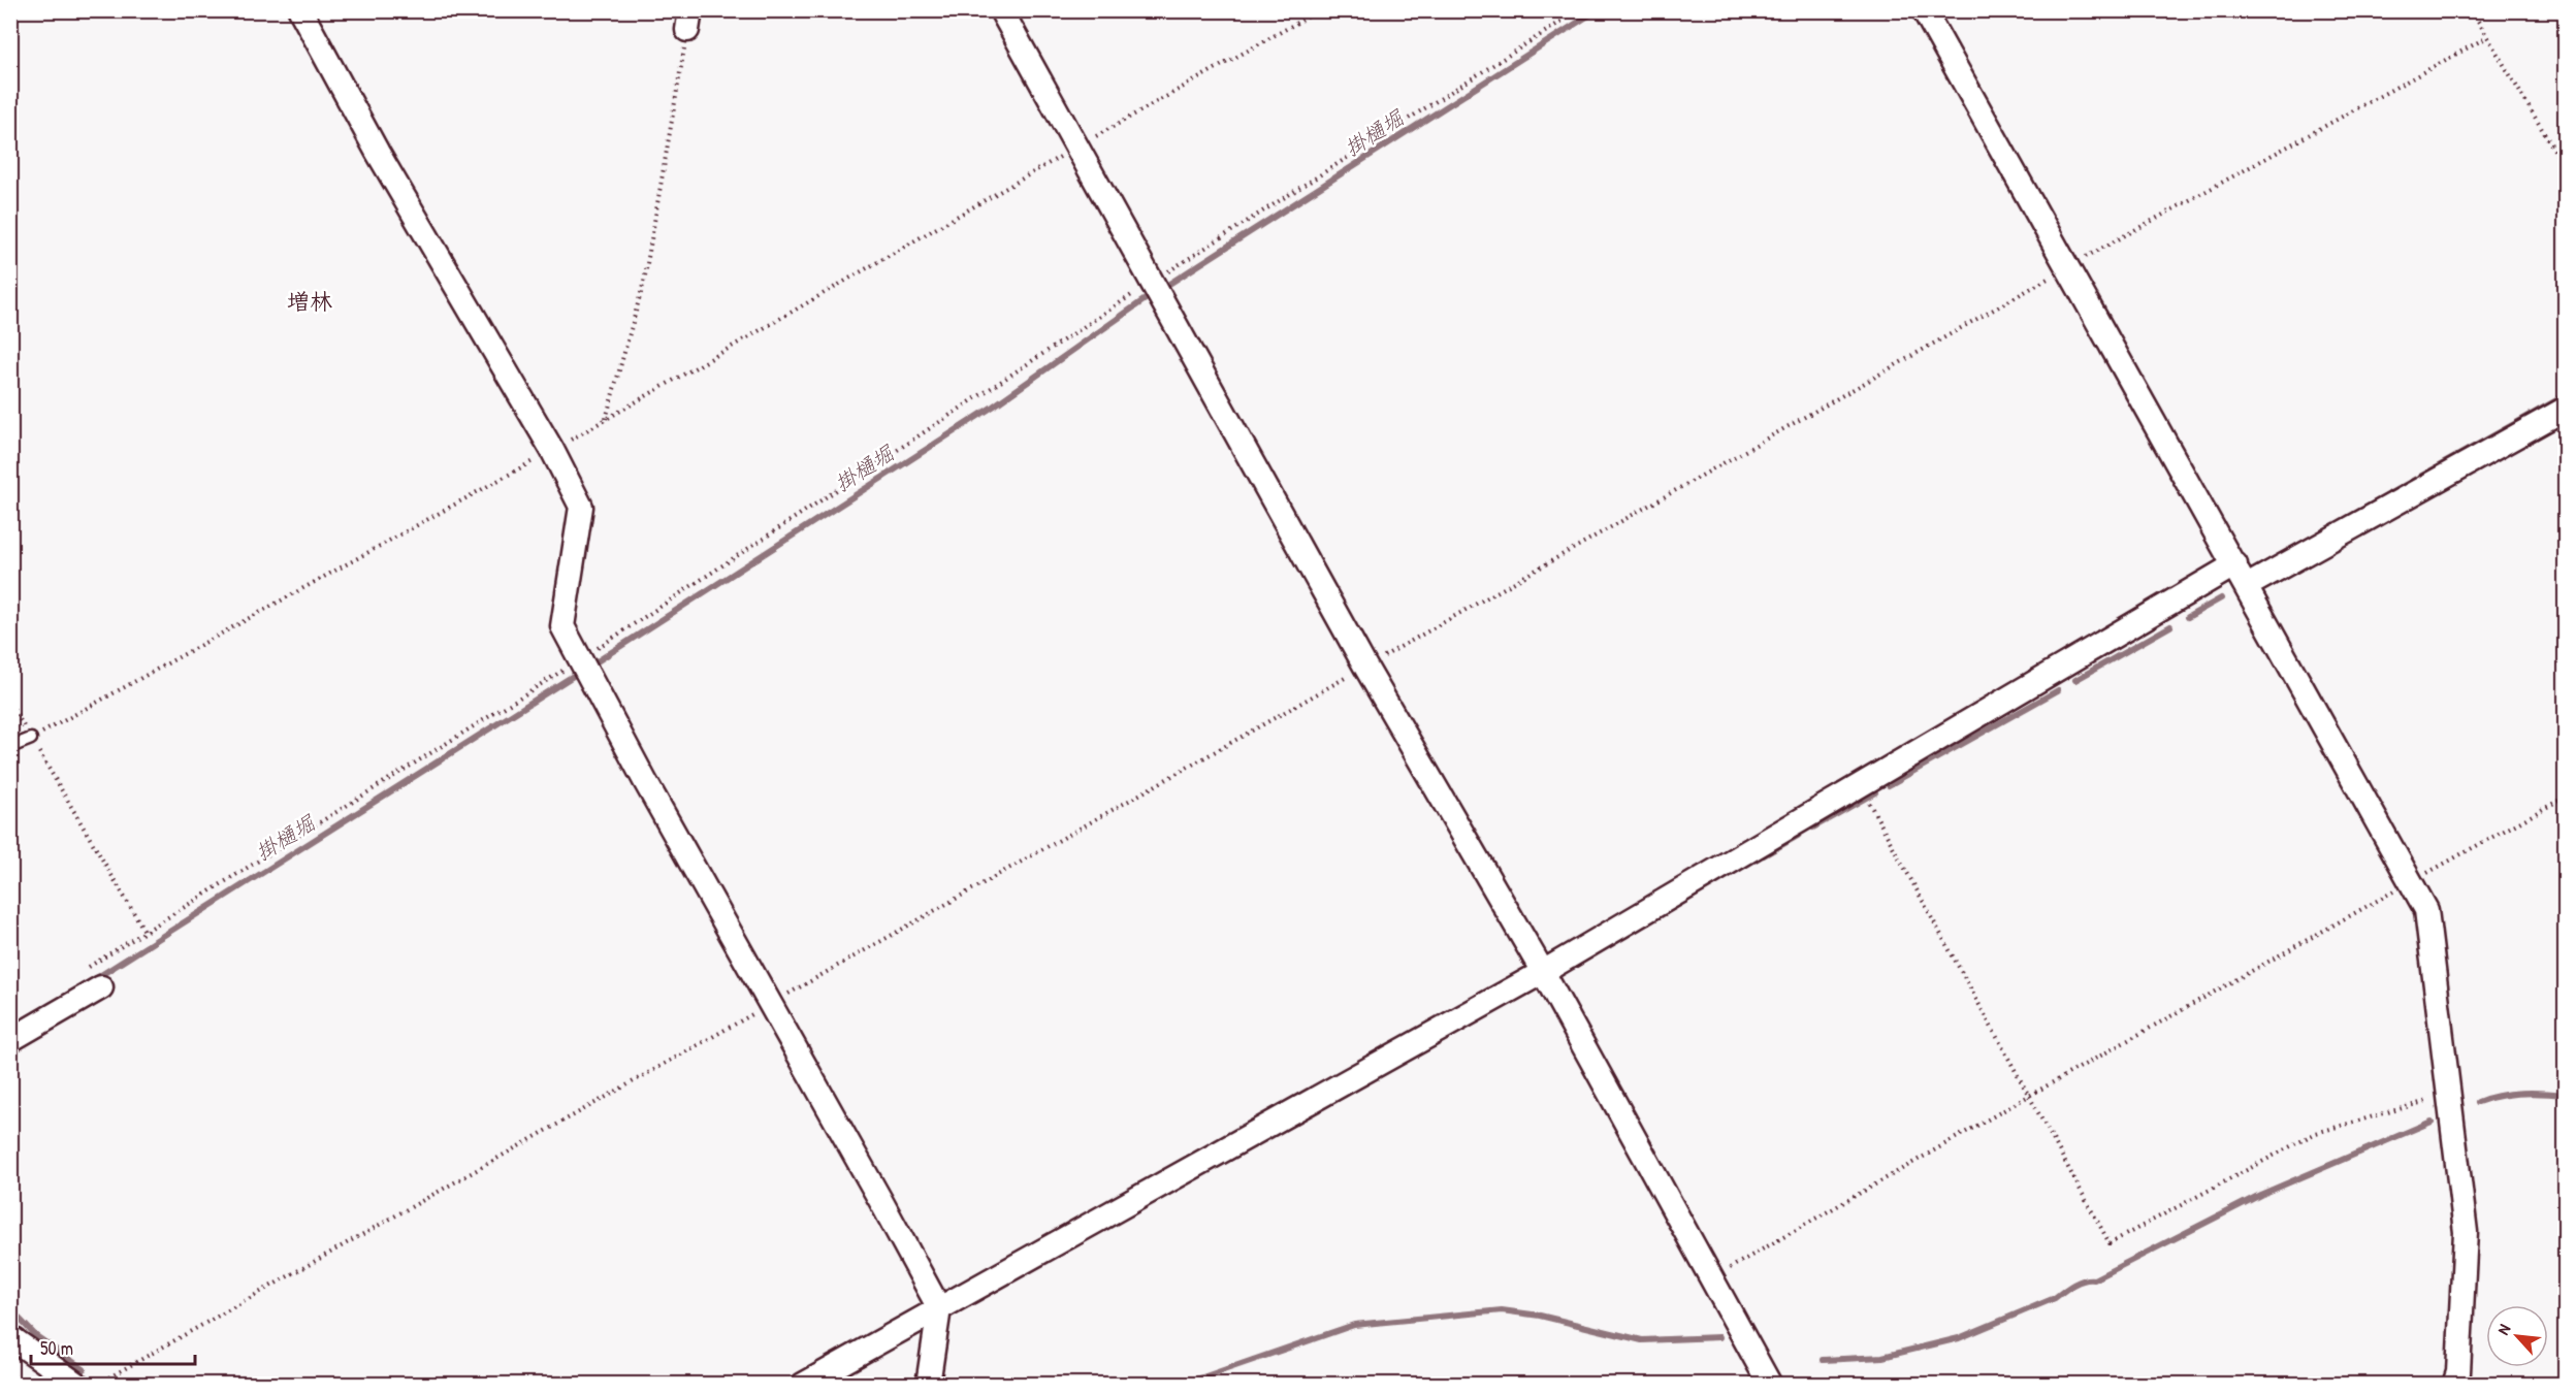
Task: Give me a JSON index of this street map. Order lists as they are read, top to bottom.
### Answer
{
  "districts": ["増林"],
  "water": ["掛樋堀"],
  "scale_bar": "50 m",
  "north": "top left"
}
